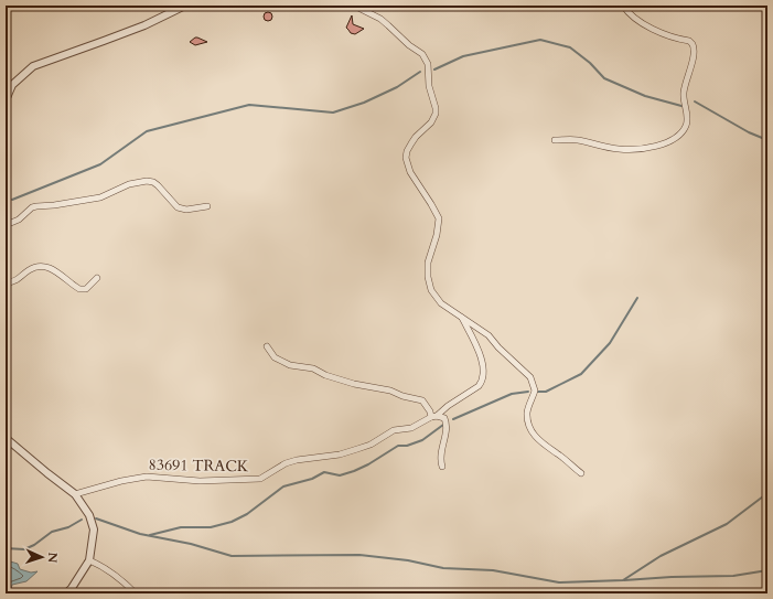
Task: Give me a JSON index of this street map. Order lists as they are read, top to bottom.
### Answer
{
  "streets": {
    "street": ["83691 TRACK"]
  },
  "north": "right"
}
